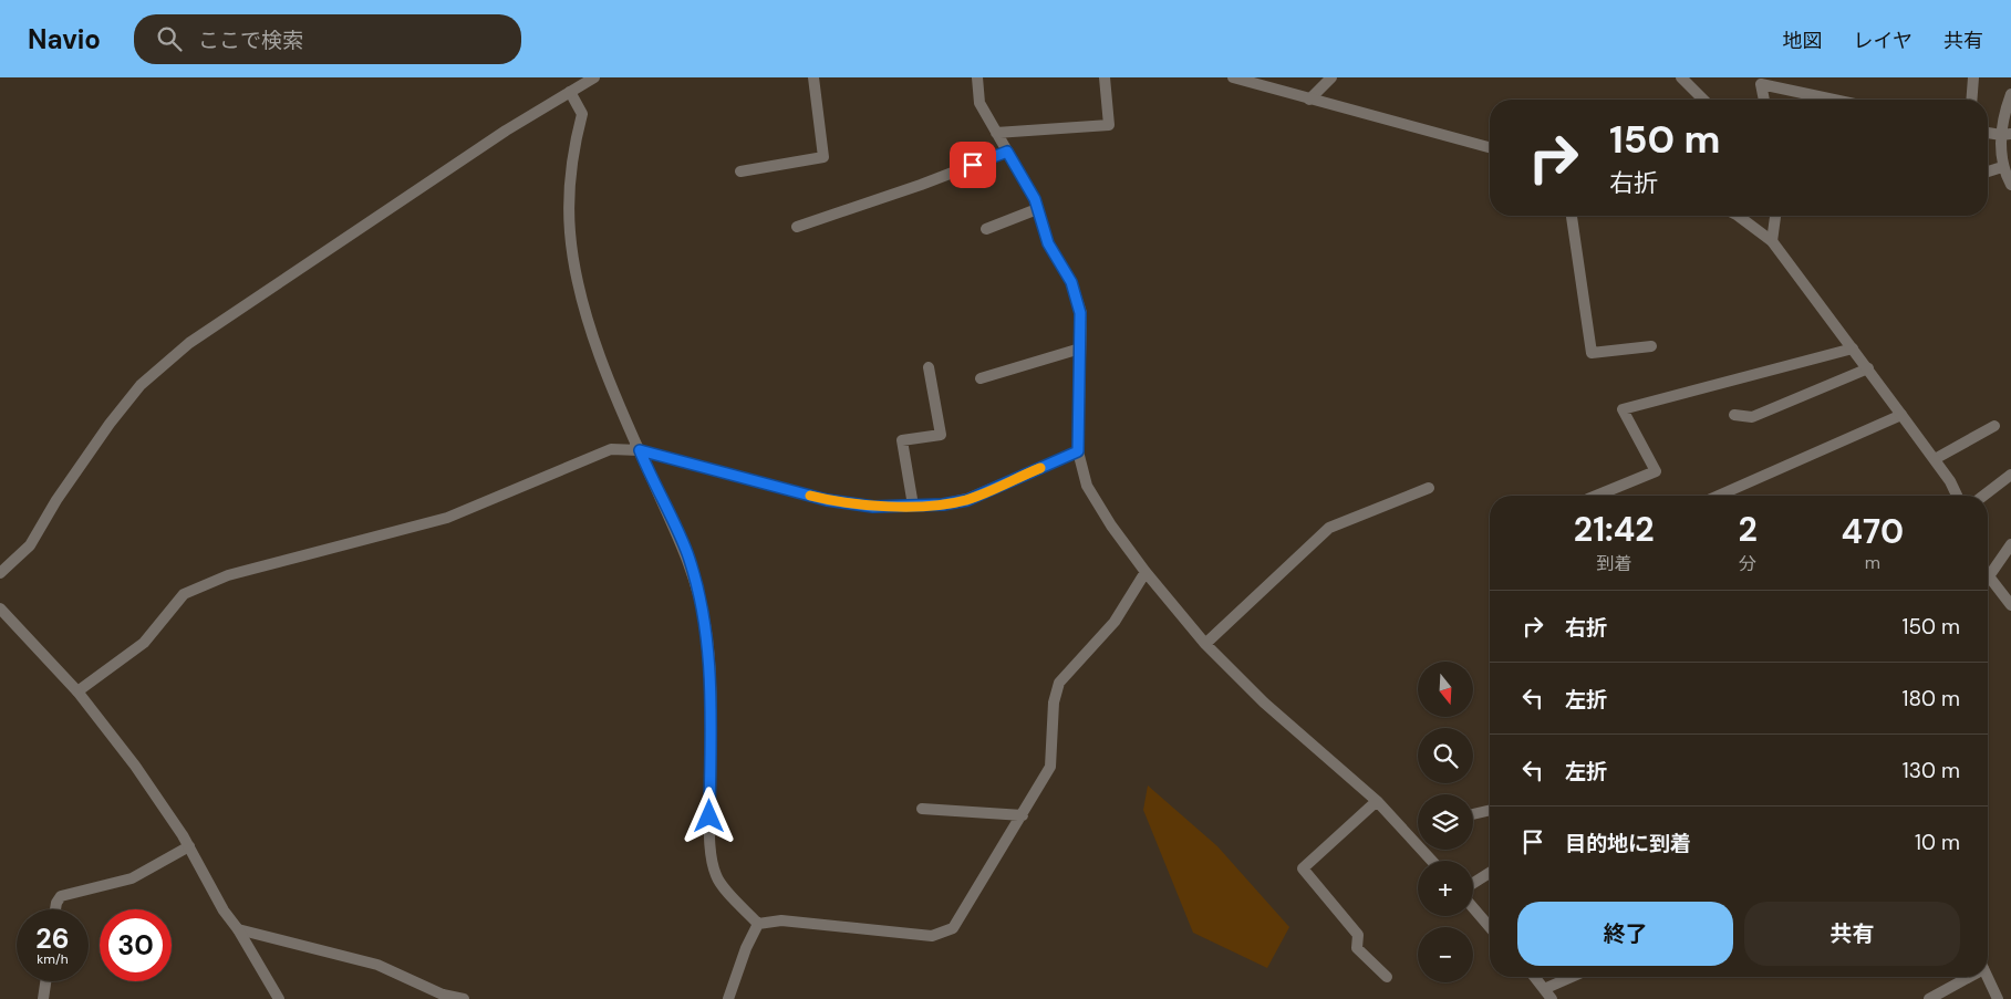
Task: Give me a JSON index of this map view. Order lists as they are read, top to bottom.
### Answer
{
  "north": "bottom",
  "page": {
    "header": "Navio",
    "search": "ここで検索",
    "nav": ["地図", "レイヤ", "共有"],
    "turn": ["150 m", "右折"],
    "eta": [
      "21:42",
      "到着",
      "2",
      "分",
      "470",
      "m"
    ],
    "list": [
      {
        "name": "右折",
        "value": "150 m"
      },
      {
        "name": "左折",
        "value": "180 m"
      },
      {
        "name": "左折",
        "value": "130 m"
      },
      {
        "name": "目的地に到着",
        "value": "10 m"
      }
    ],
    "map_buttons": ["+", "−"],
    "buttons": ["終了", "共有"],
    "speed": "26 km/h",
    "limit": "30"
  }
}
